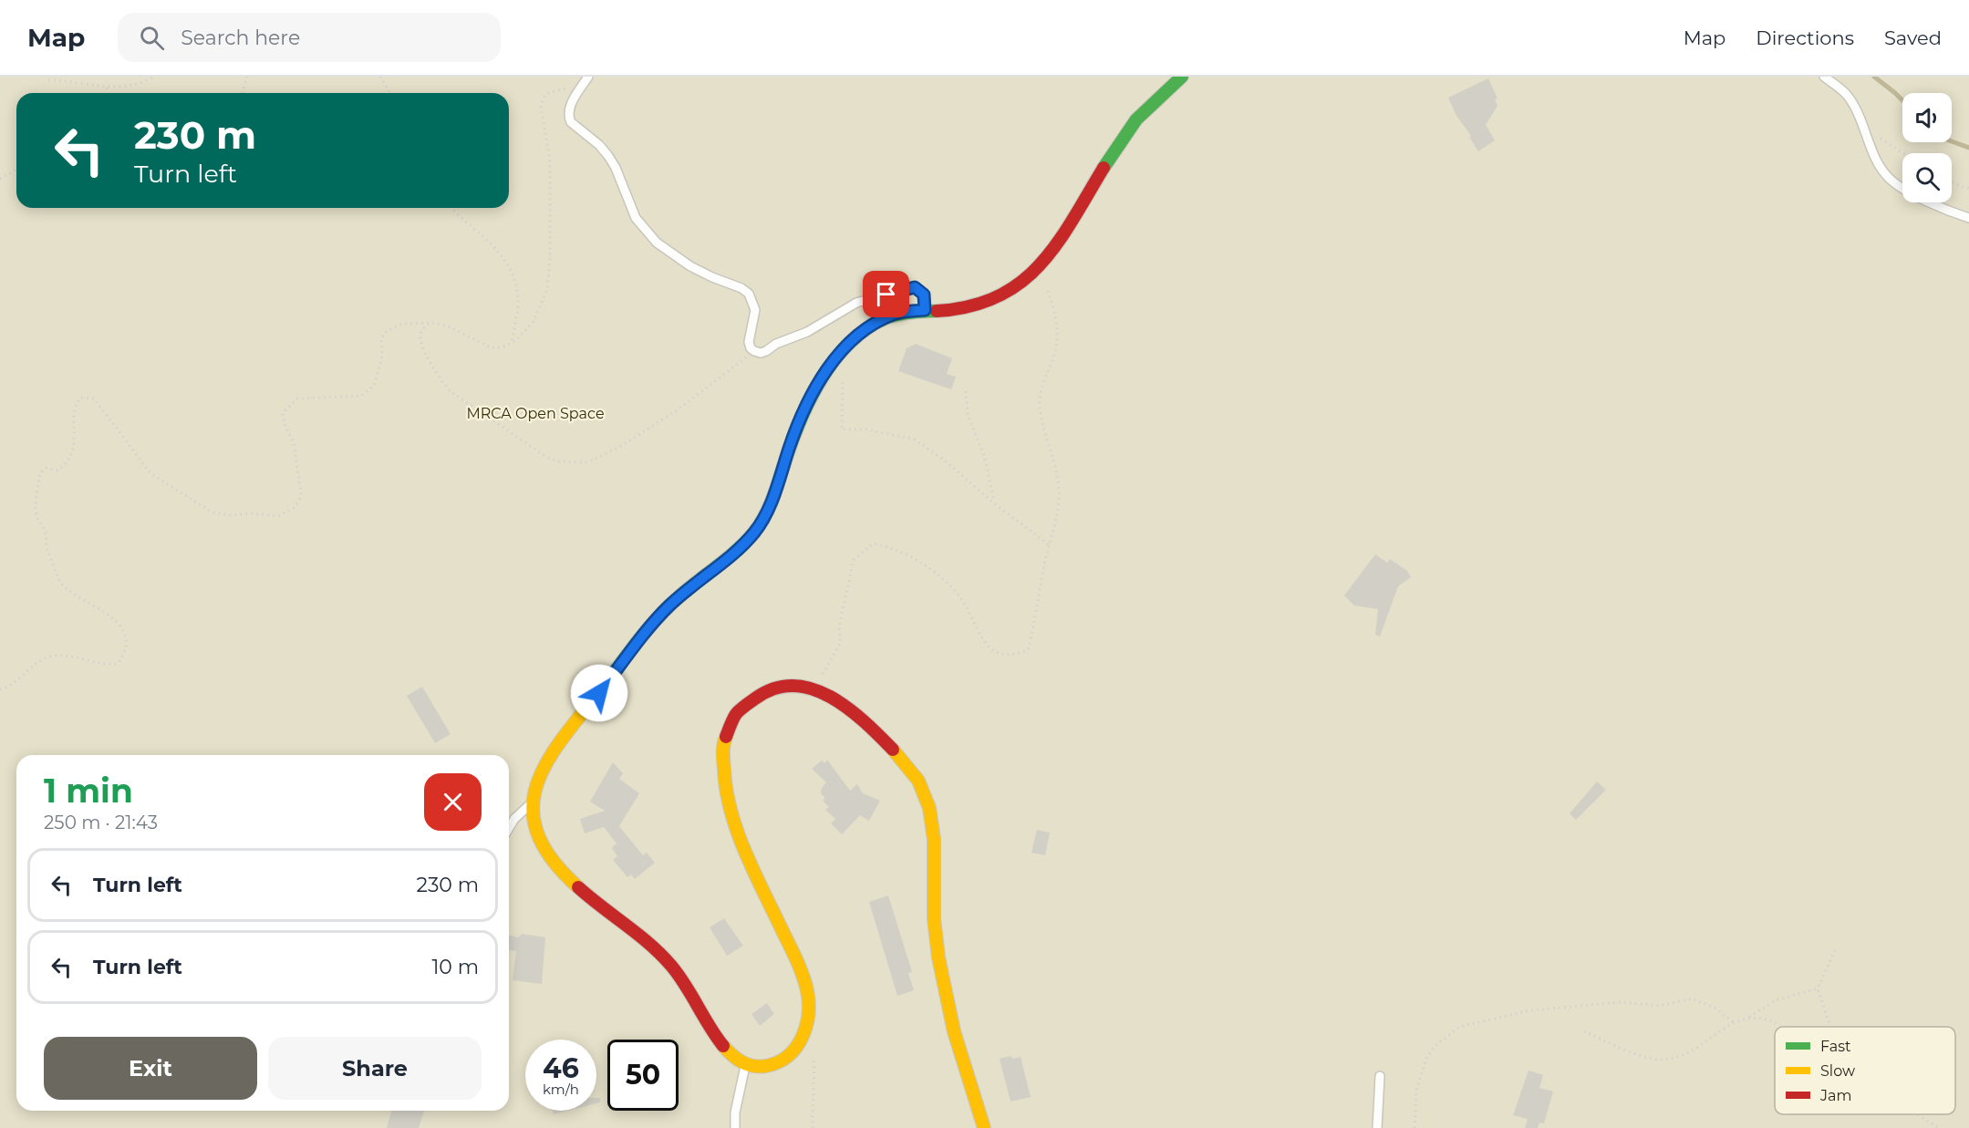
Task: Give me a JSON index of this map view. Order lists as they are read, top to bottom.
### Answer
{
  "parks": ["MRCA Open Space"],
  "legend": ["Fast", "Slow", "Jam"],
  "page": {
    "header": "Map",
    "search": "Search here",
    "nav": ["Map", "Directions", "Saved"],
    "turn": ["230 m", "Turn left"],
    "heading": ["1 min", "250 m · 21:43"],
    "list": [
      {
        "name": "Turn left",
        "value": "230 m"
      },
      {
        "name": "Turn left",
        "value": "10 m"
      }
    ],
    "buttons": ["Exit", "Share"],
    "speed": "46 km/h",
    "limit": "50"
  }
}
